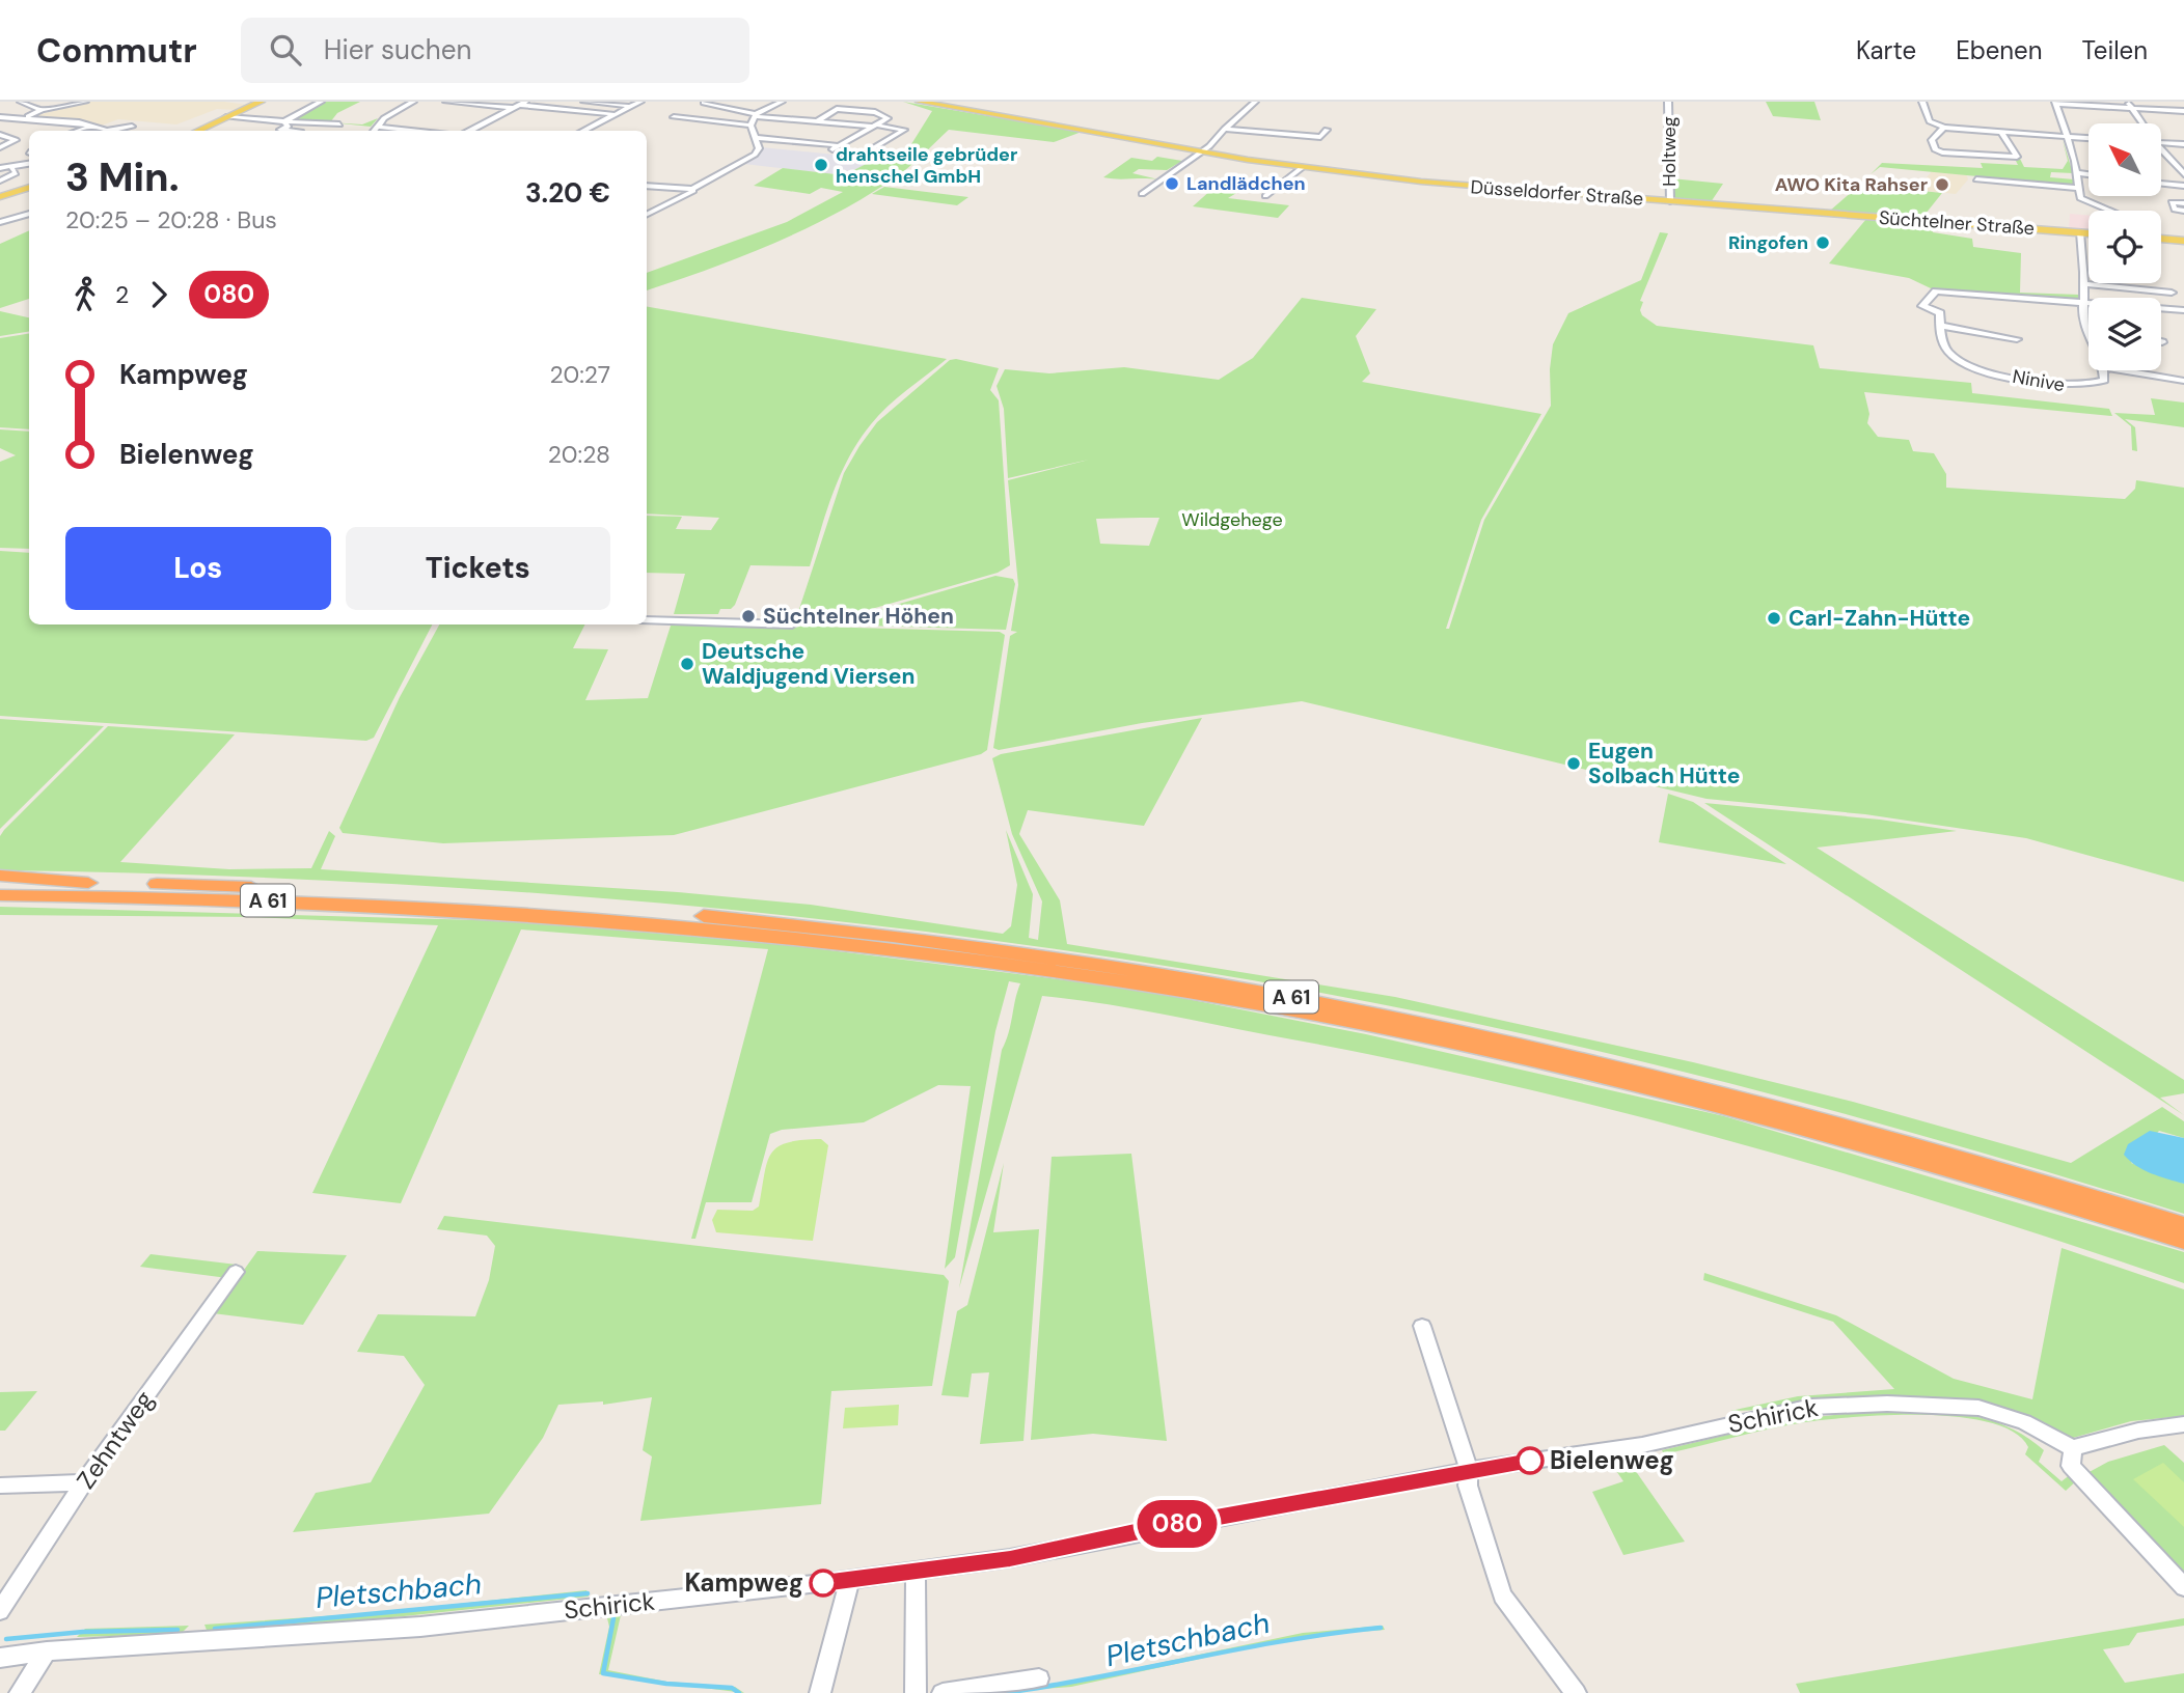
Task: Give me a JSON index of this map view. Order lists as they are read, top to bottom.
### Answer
{
  "streets": {
    "highway": ["A 61"],
    "main road": ["Düsseldorfer Straße", "Süchtelner Straße"],
    "street": [
      "Holtweg",
      "Ninive",
      "Schirick",
      "Zehntweg"
    ]
  },
  "crossings": [
    ["Holtweg", "Düsseldorfer Straße"],
    ["Düsseldorfer Straße", "Süchtelner Straße"]
  ],
  "water": ["Pletschbach"],
  "parks": ["Wildgehege"],
  "places": [
    "drahtseile gebrüder henschel GmbH",
    "Landlädchen",
    "AWO Kita Rahser",
    "Ringofen",
    "Süchtelner Höhen",
    "Carl-Zahn-Hütte",
    "Deutsche Waldjugend Viersen",
    "Eugen Solbach Hütte",
    "Bielenweg",
    "Kampweg"
  ],
  "lines": ["bus line 080"],
  "north": "top left",
  "page": {
    "header": "Commutr",
    "search": "Hier suchen",
    "nav": ["Karte", "Ebenen", "Teilen"],
    "on_map": "080",
    "heading": ["3 Min.", "20:25 – 20:28 · Bus", "3.20 €"],
    "legs": ["2", "080"],
    "list": [
      {
        "name": "Kampweg",
        "value": "20:27"
      },
      {
        "name": "Bielenweg",
        "value": "20:28"
      }
    ],
    "buttons": ["Los", "Tickets"]
  }
}
